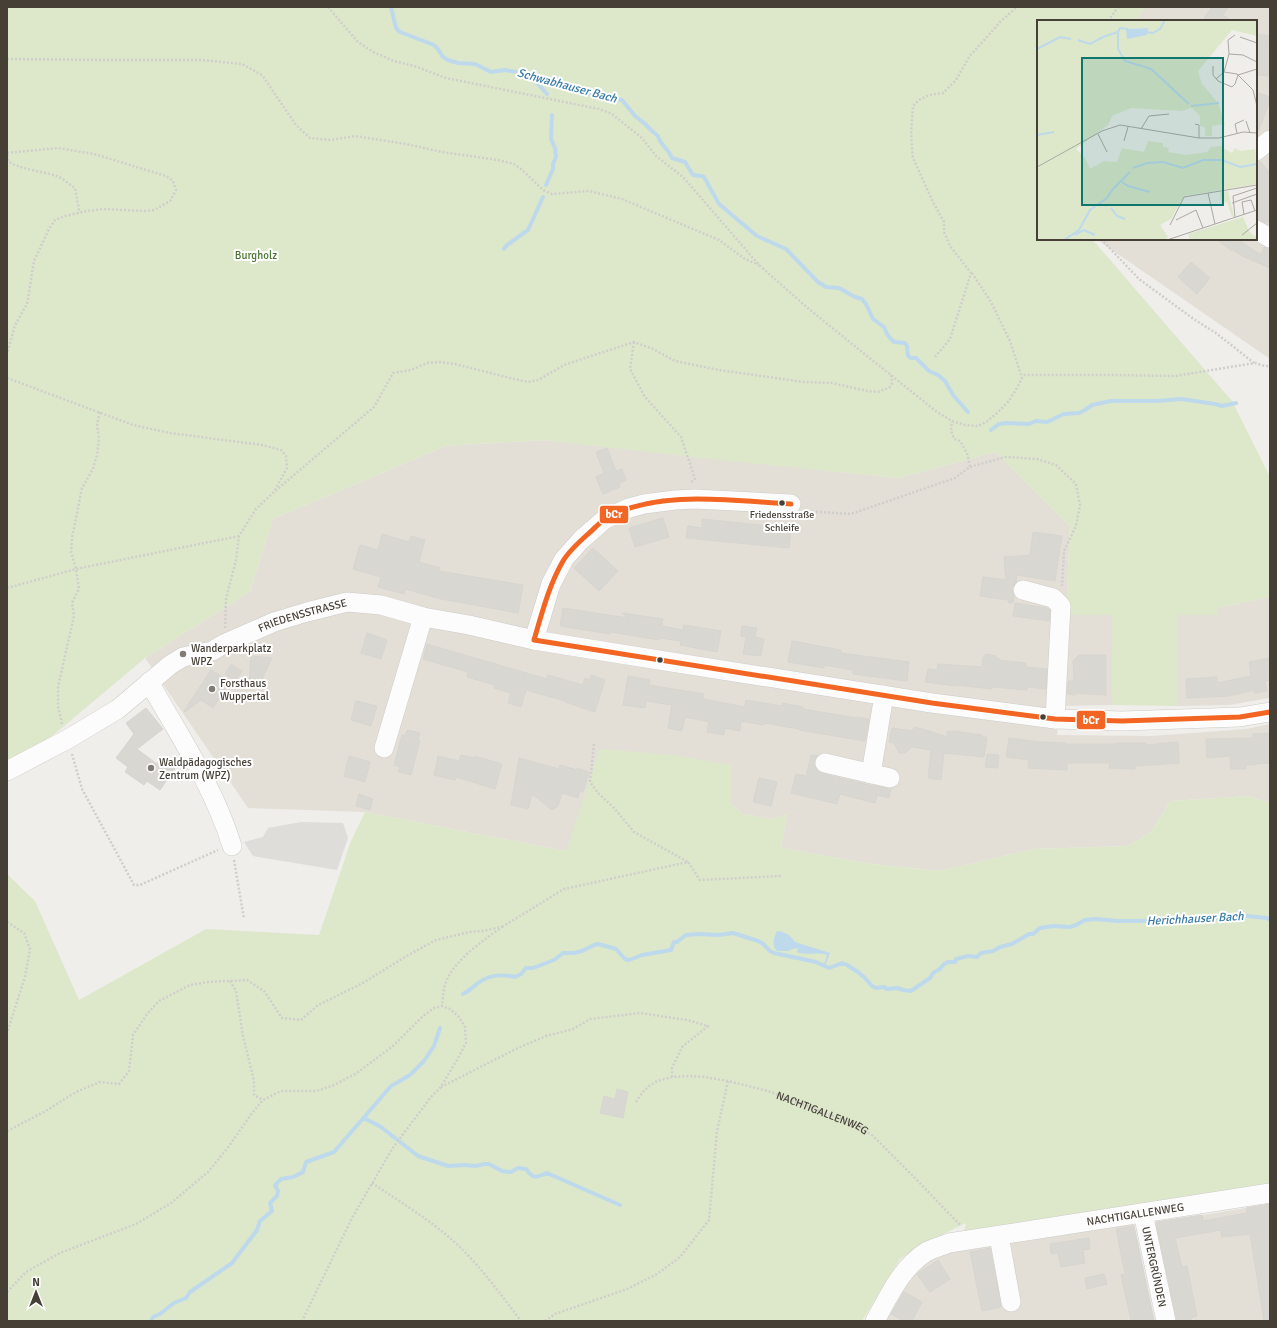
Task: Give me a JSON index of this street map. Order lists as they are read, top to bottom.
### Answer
{
  "streets": {
    "street": ["FRIEDENSSTRASSE", "NACHTIGALLENWEG", "UNTERGRÜNDEN"]
  },
  "crossings": [
    ["NACHTIGALLENWEG", "UNTERGRÜNDEN"]
  ],
  "water": ["Schwabhauser Bach", "Herichhauser Bach"],
  "parks": ["Burgholz"],
  "places": [
    "Friedensstraße Schleife",
    "Wanderparkplatz WPZ",
    "Forsthaus Wuppertal",
    "Waldpädagogisches Zentrum (WPZ)"
  ],
  "lines": ["transit line bCr"],
  "north": "top"
}
